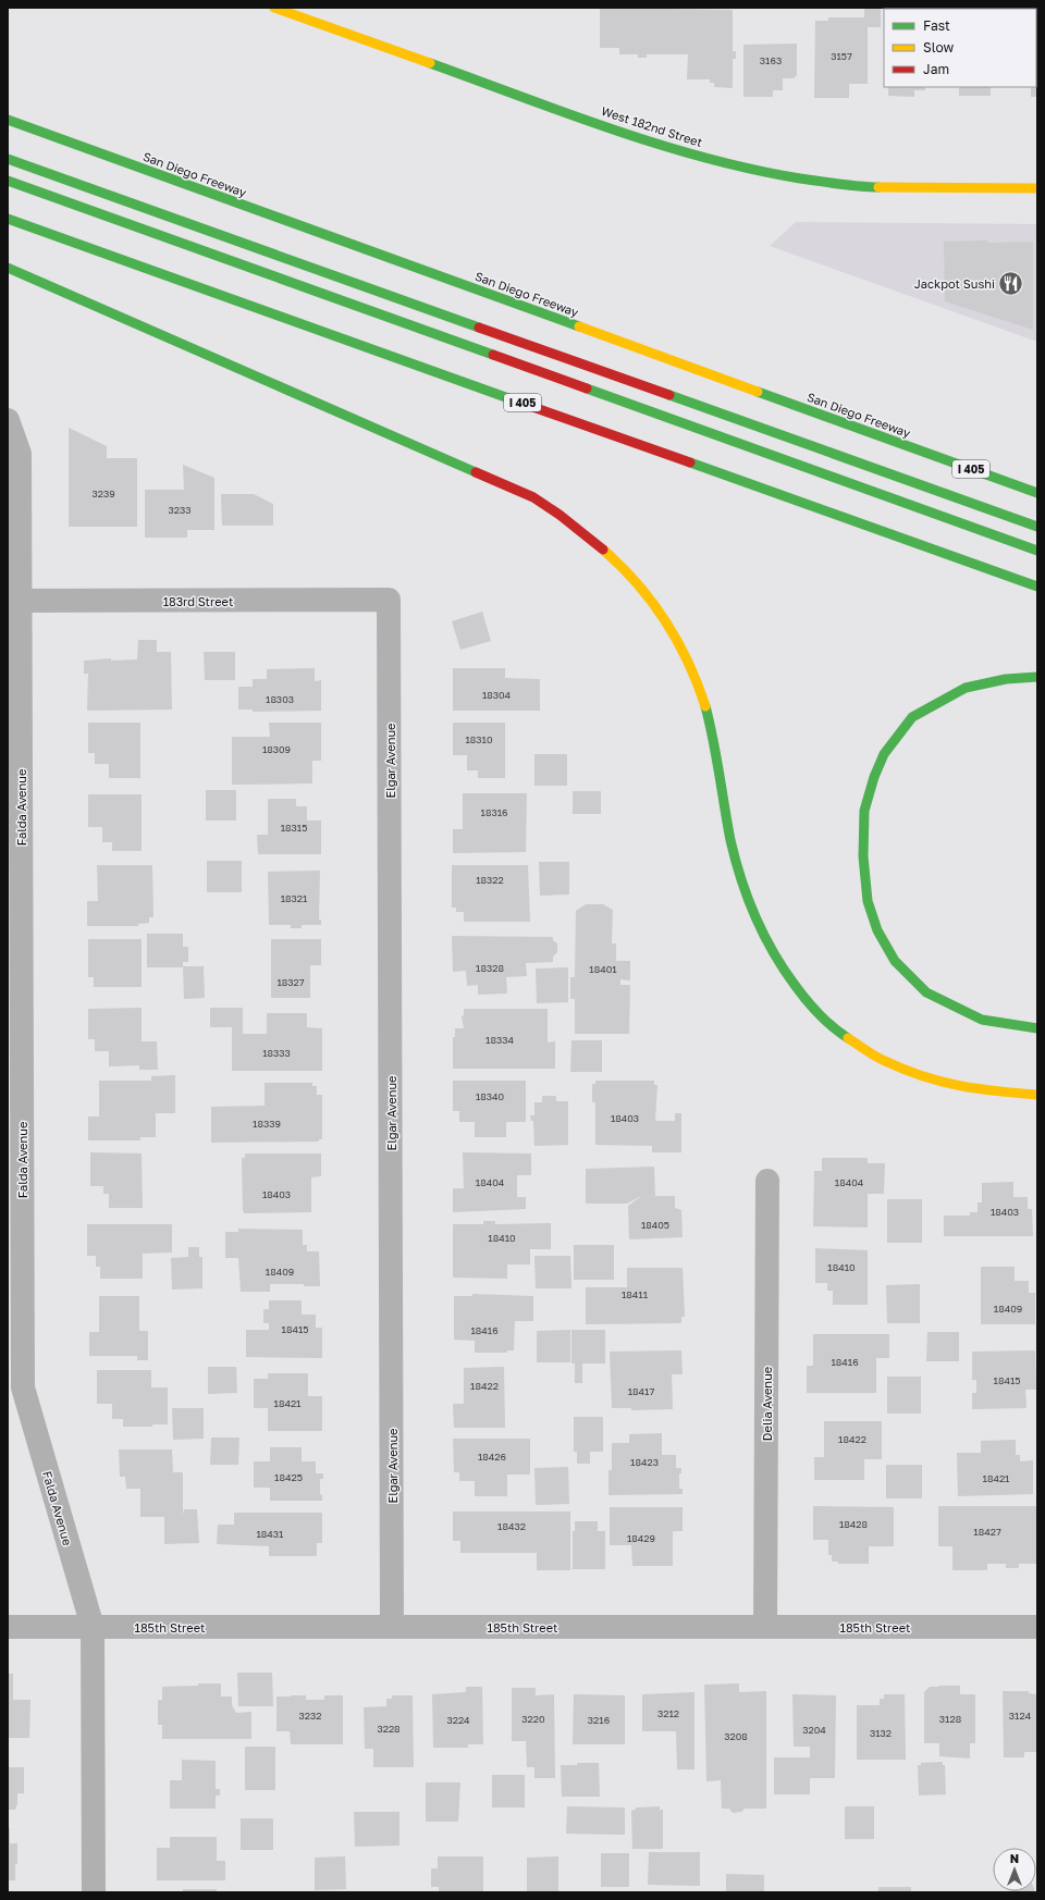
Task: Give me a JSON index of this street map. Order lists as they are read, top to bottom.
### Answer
{
  "streets": {
    "main road": ["West 182nd Street", "San Diego Freeway", "I 405"],
    "street": [
      "183rd Street",
      "Elgar Avenue",
      "Falda Avenue",
      "Delia Avenue",
      "185th Street"
    ]
  },
  "crossings": [
    ["183rd Street", "Elgar Avenue"],
    ["183rd Street", "Falda Avenue"],
    ["Elgar Avenue", "185th Street"],
    ["Falda Avenue", "185th Street"],
    ["Delia Avenue", "185th Street"]
  ],
  "places": {
    "restaurant": ["Jackpot Sushi"]
  },
  "house_numbers": [
    "3157",
    "3163",
    "3239",
    "3233",
    "18304",
    "18303",
    "18310",
    "18309",
    "18316",
    "18315",
    "18322",
    "18321",
    "18328",
    "18401",
    "18327",
    "18334",
    "18333",
    "18340",
    "18403",
    "18339",
    "18404",
    "18404",
    "18403",
    "18403",
    "18405",
    "18410",
    "18410",
    "18409",
    "18411",
    "18409",
    "18415",
    "18416",
    "18416",
    "18415",
    "18422",
    "18417",
    "18421",
    "18422",
    "18426",
    "18423",
    "18425",
    "18421",
    "18428",
    "18432",
    "18427",
    "18431",
    "18429",
    "3212",
    "3232",
    "3124",
    "3220",
    "3128",
    "3224",
    "3216",
    "3228",
    "3204",
    "3132",
    "3208"
  ],
  "legend": ["Fast", "Slow", "Jam"],
  "north": "top"
}
